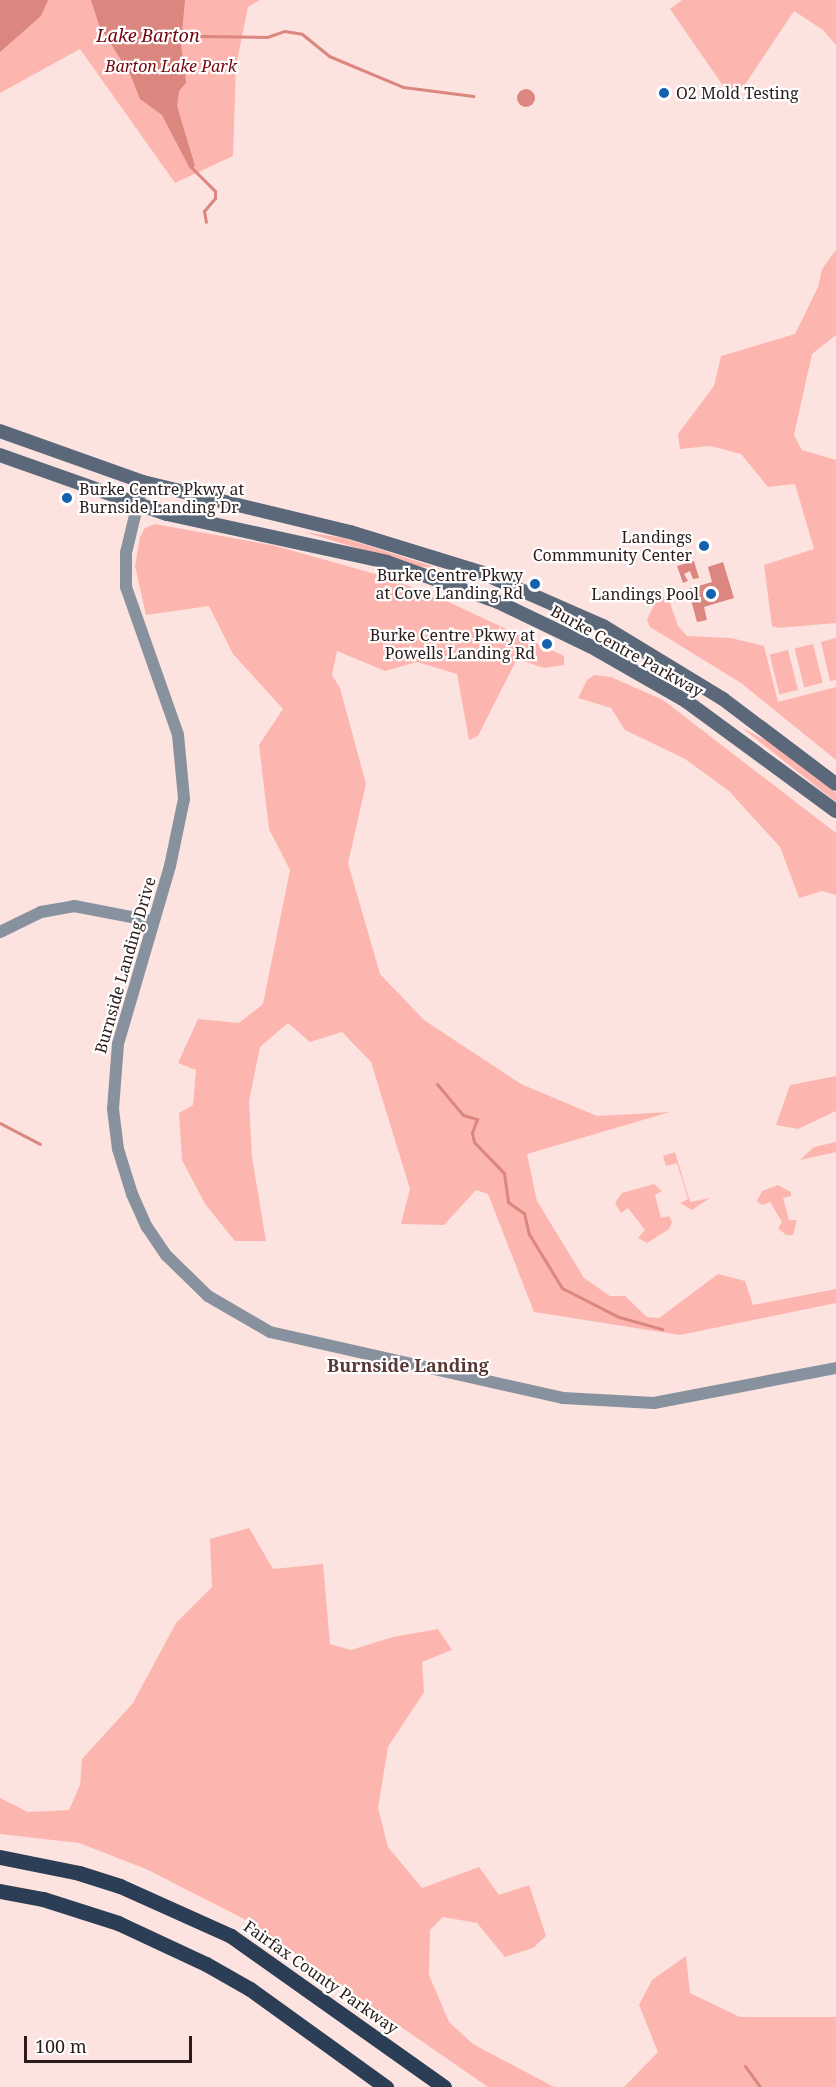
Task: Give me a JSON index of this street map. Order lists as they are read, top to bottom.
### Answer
{
  "streets": {
    "highway": ["Fairfax County Parkway"],
    "main road": ["Burke Centre Parkway"],
    "street": ["Burnside Landing Drive"]
  },
  "crossings": [
    ["Burke Centre Parkway", "Burnside Landing Drive"]
  ],
  "districts": ["Burnside Landing"],
  "water": ["Lake Barton"],
  "parks": ["Barton Lake Park"],
  "places": [
    "O2 Mold Testing",
    "Burke Centre Pkwy at Burnside Landing Dr",
    "Landings Commmunity Center",
    "Burke Centre Pkwy at Cove Landing Rd",
    "Landings Pool",
    "Burke Centre Pkwy at Powells Landing Rd"
  ],
  "scale_bar": "100 m"
}
